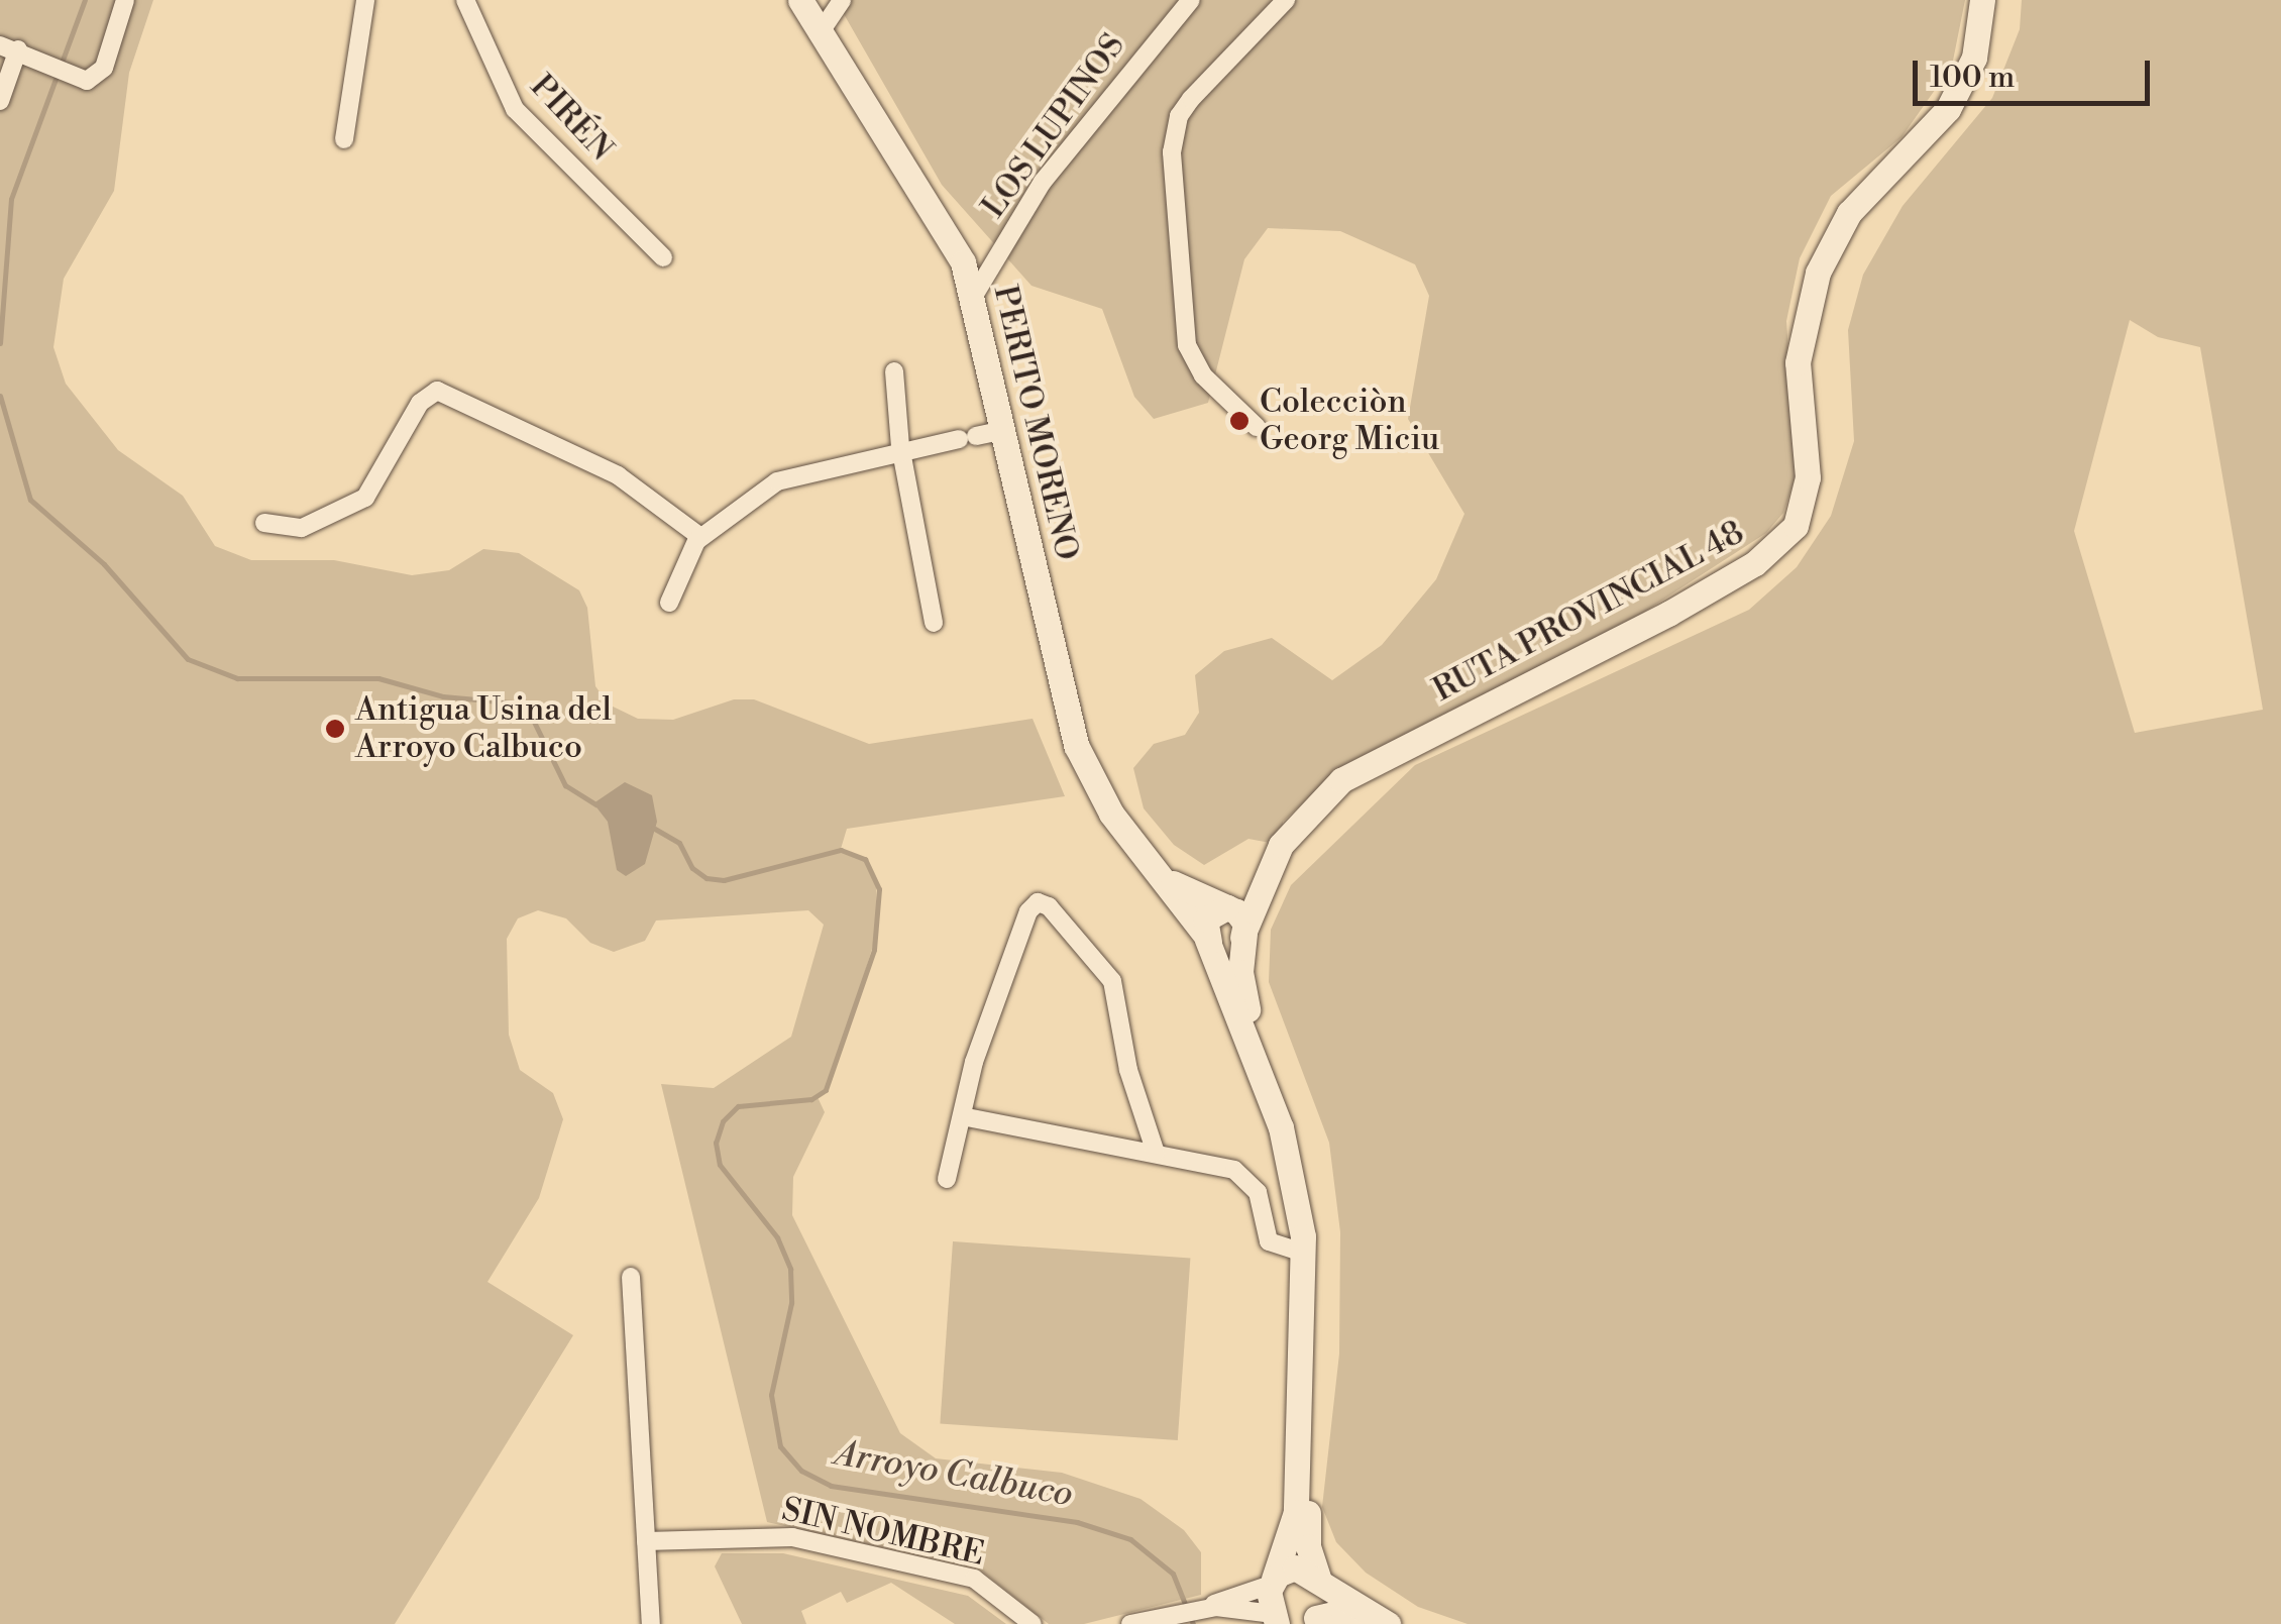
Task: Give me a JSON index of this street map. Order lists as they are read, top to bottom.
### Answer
{
  "streets": {
    "main road": ["PERITO MORENO", "RUTA PROVINCIAL 48"],
    "street": ["PIRÉN", "LOS LUPINOS", "SIN NOMBRE"]
  },
  "crossings": [
    ["LOS LUPINOS", "PERITO MORENO"],
    ["PERITO MORENO", "RUTA PROVINCIAL 48"]
  ],
  "water": ["Arroyo Calbuco"],
  "places": ["Colecciòn Georg Miciu", "Antigua Usina del Arroyo Calbuco"],
  "scale_bar": "100 m"
}
